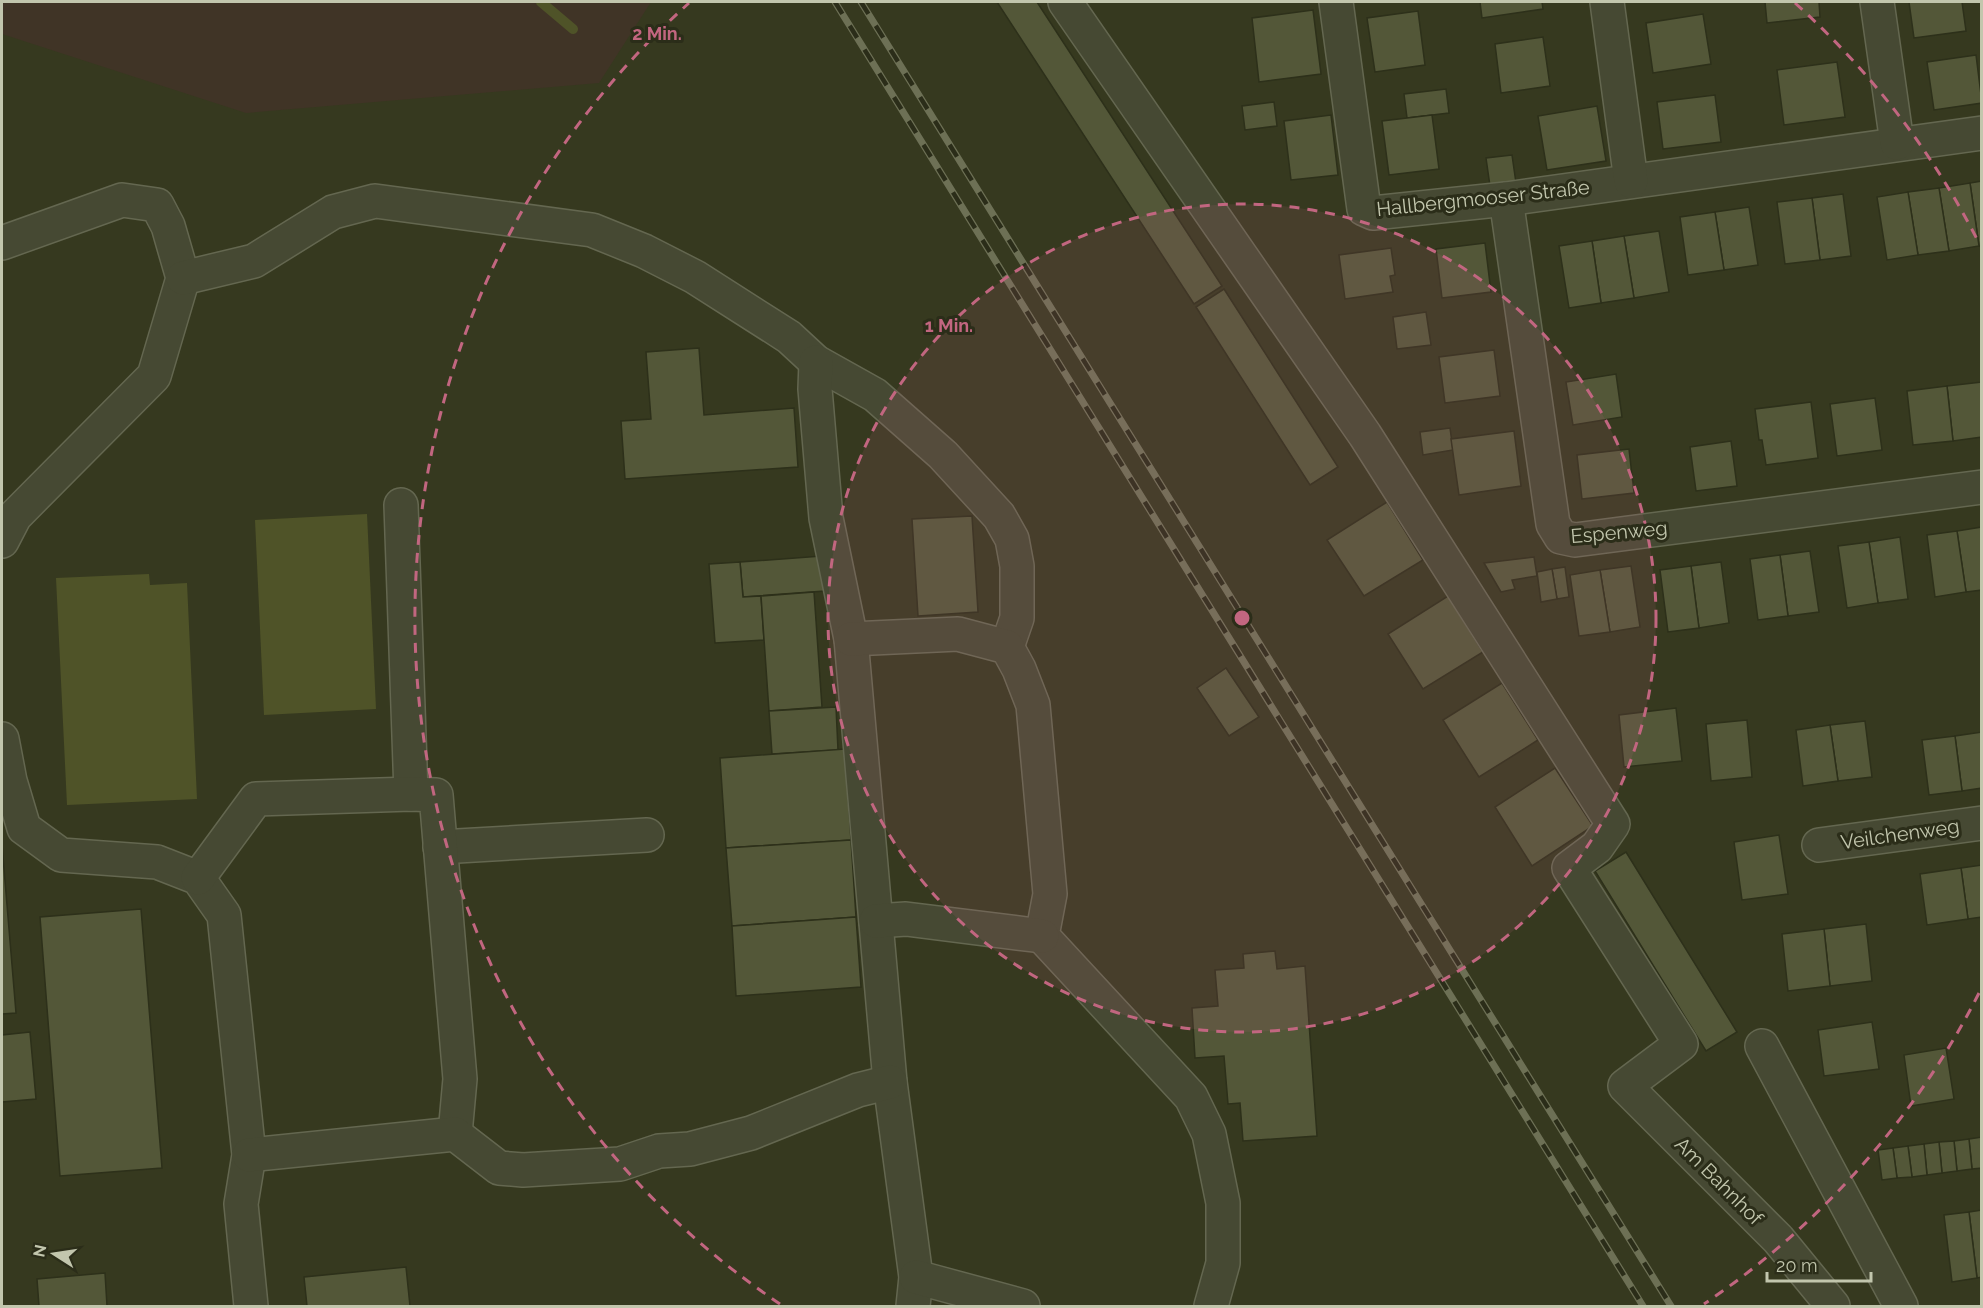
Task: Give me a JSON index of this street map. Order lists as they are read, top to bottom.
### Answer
{
  "streets": {
    "street": [
      "Hallbergmooser Straße",
      "Espenweg",
      "Veilchenweg",
      "Am Bahnhof"
    ]
  },
  "crossings": [
    ["Hallbergmooser Straße", "Espenweg"]
  ],
  "scale_bar": "20 m",
  "north": "left",
  "rings": ["2 Min.", "1 Min."]
}
